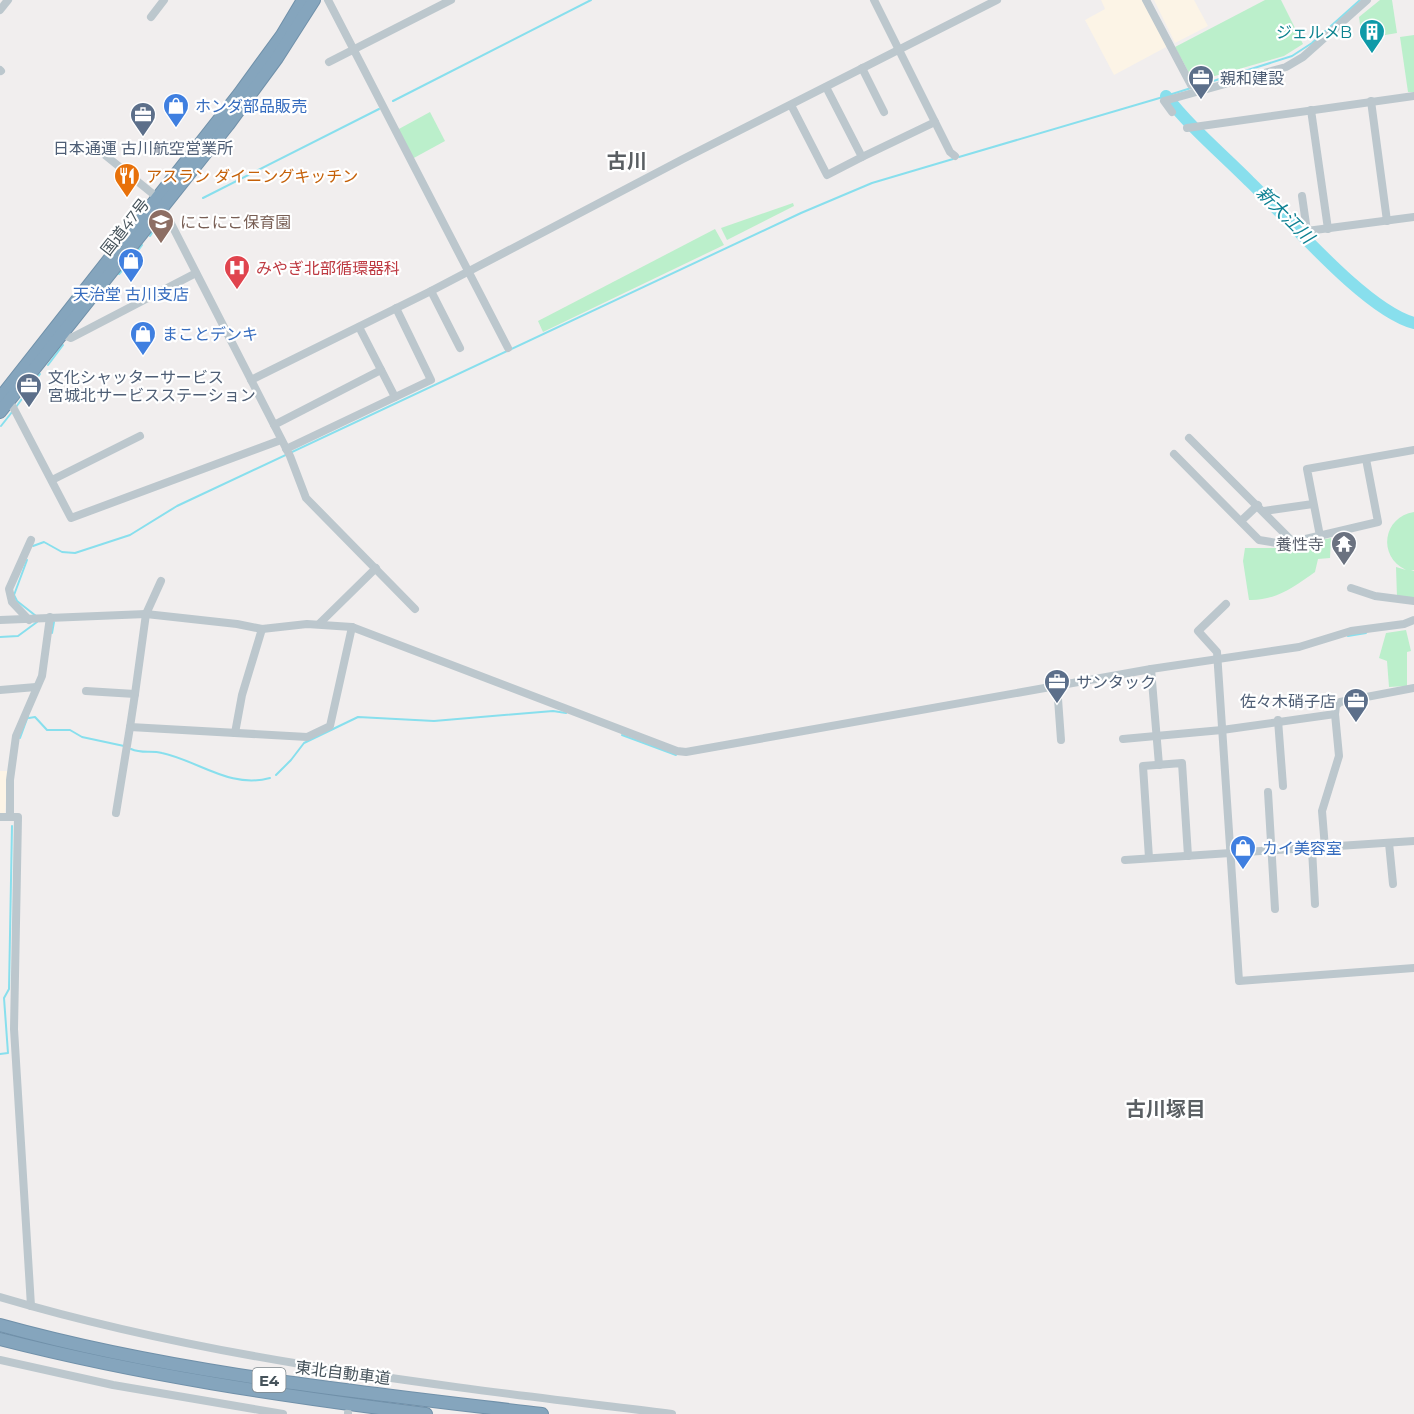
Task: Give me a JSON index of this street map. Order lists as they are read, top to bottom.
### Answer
{
  "streets": {
    "highway": ["国道47号", "東北自動車道", "E4"]
  },
  "districts": ["古川", "古川塚目"],
  "water": ["新大江川"],
  "places": {
    "building": ["ジェルメB"],
    "office": [
      "親和建設",
      "日本通運 古川航空営業所",
      "文化シャッターサービス 宮城北サービスステーション",
      "サンタック",
      "佐々木硝子店"
    ],
    "shop": [
      "ホンダ部品販売",
      "天治堂 古川支店",
      "まことデンキ",
      "カイ美容室"
    ],
    "restaurant": ["アスラン ダイニングキッチン"],
    "school or university": ["にこにこ保育園"],
    "hospital": ["みやぎ北部循環器科"],
    "temple": ["養性寺"]
  }
}
